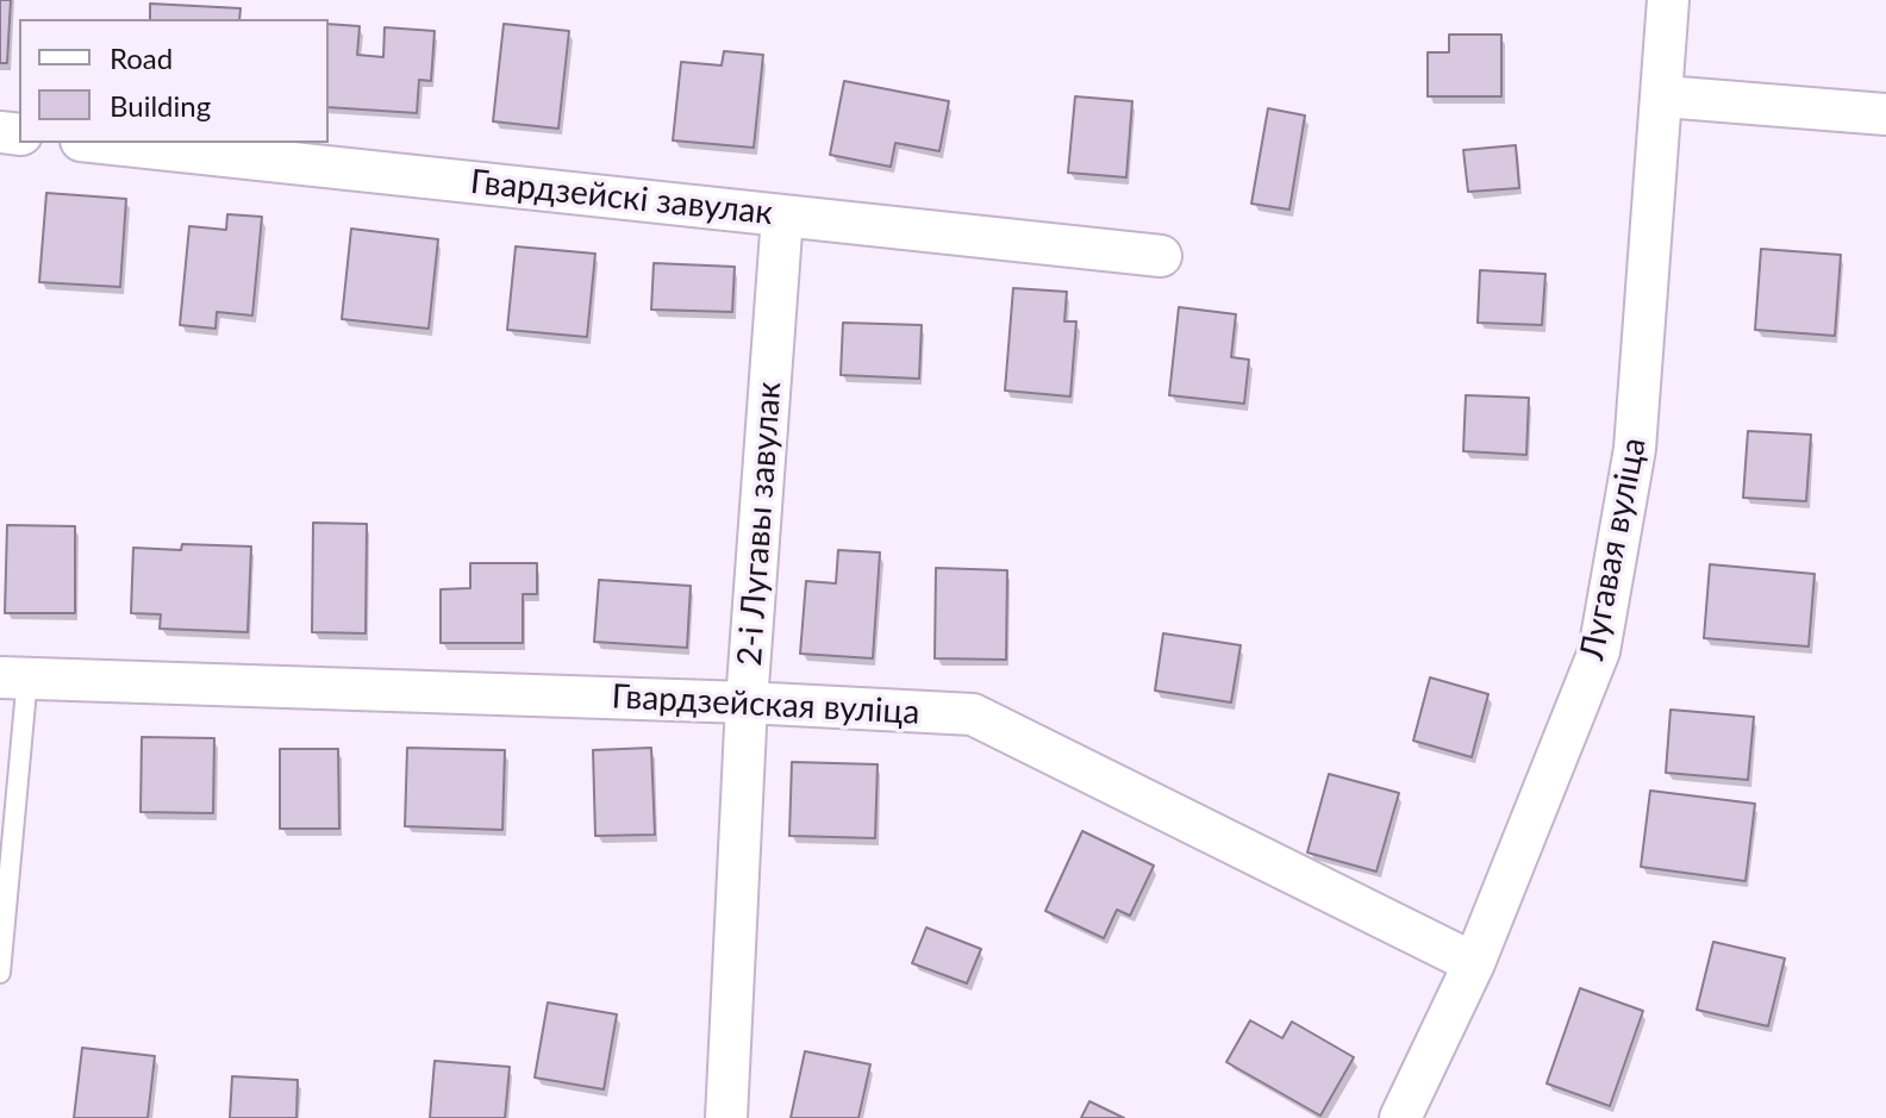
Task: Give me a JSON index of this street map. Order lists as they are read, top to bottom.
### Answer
{
  "streets": {
    "street": [
      "Гвардзейскі завулак",
      "2-і Лугавы завулак",
      "Лугавая вуліца",
      "Гвардзейская вуліца"
    ]
  },
  "crossings": [
    ["Гвардзейскі завулак", "2-і Лугавы завулак"],
    ["2-і Лугавы завулак", "Гвардзейская вуліца"],
    ["Лугавая вуліца", "Гвардзейская вуліца"]
  ],
  "legend": ["Road", "Building"]
}
